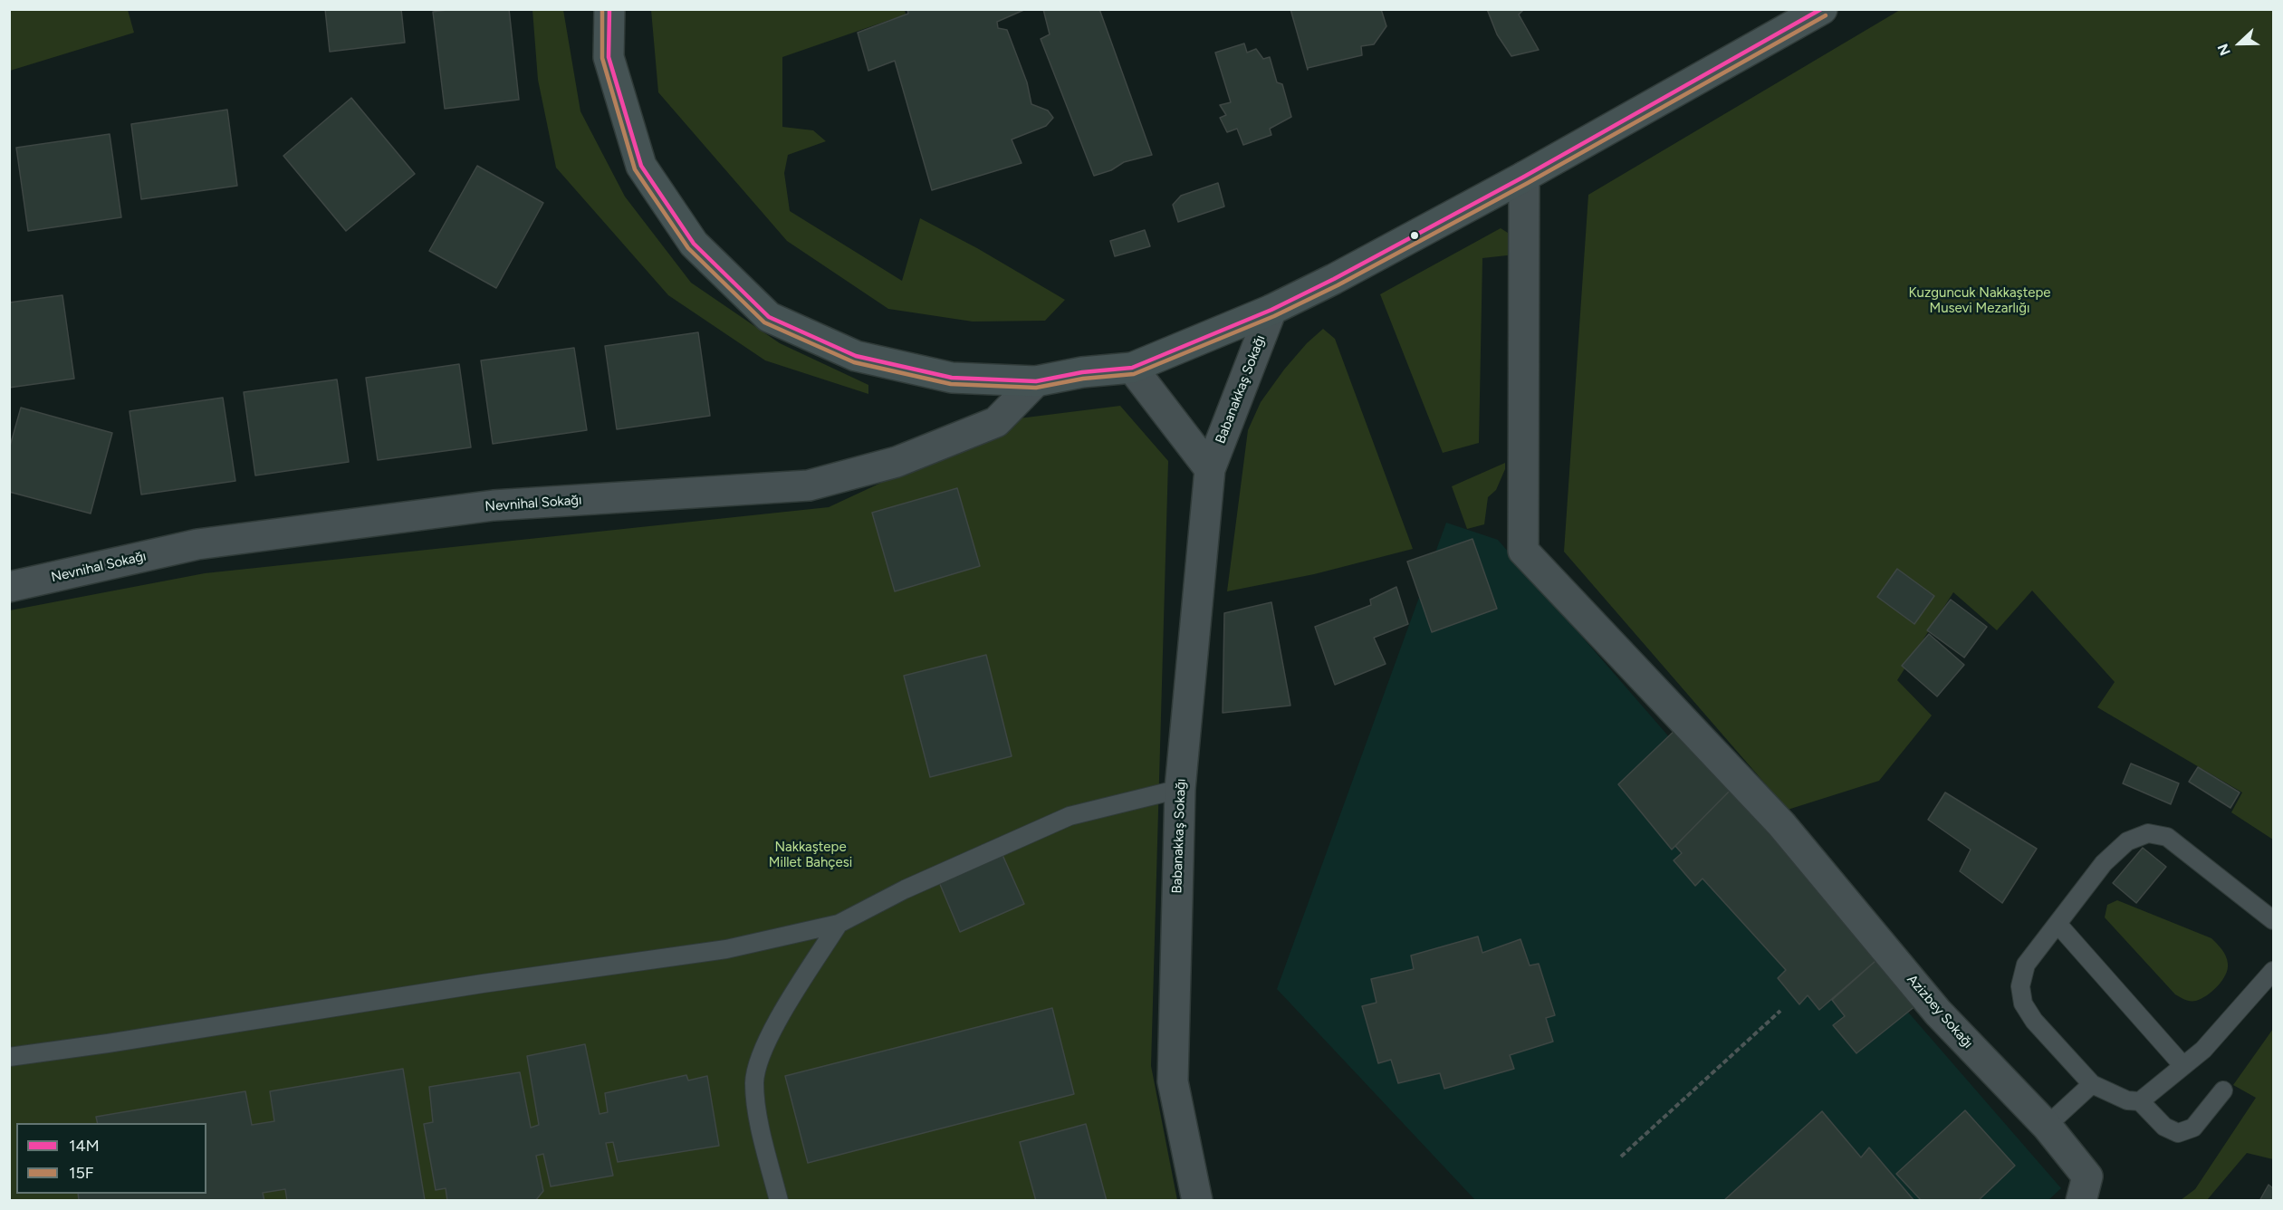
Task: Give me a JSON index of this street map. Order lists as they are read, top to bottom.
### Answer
{
  "streets": {
    "street": ["Babanakkaş Sokağı", "Nevnihal Sokağı", "Azizbey Sokağı"]
  },
  "parks": ["Kuzguncuk Nakkaştepe Musevi Mezarlığı", "Nakkaştepe Millet Bahçesi"],
  "lines": ["transit line 14M", "transit line 15F"],
  "legend": ["14M", "15F"],
  "north": "left"
}
